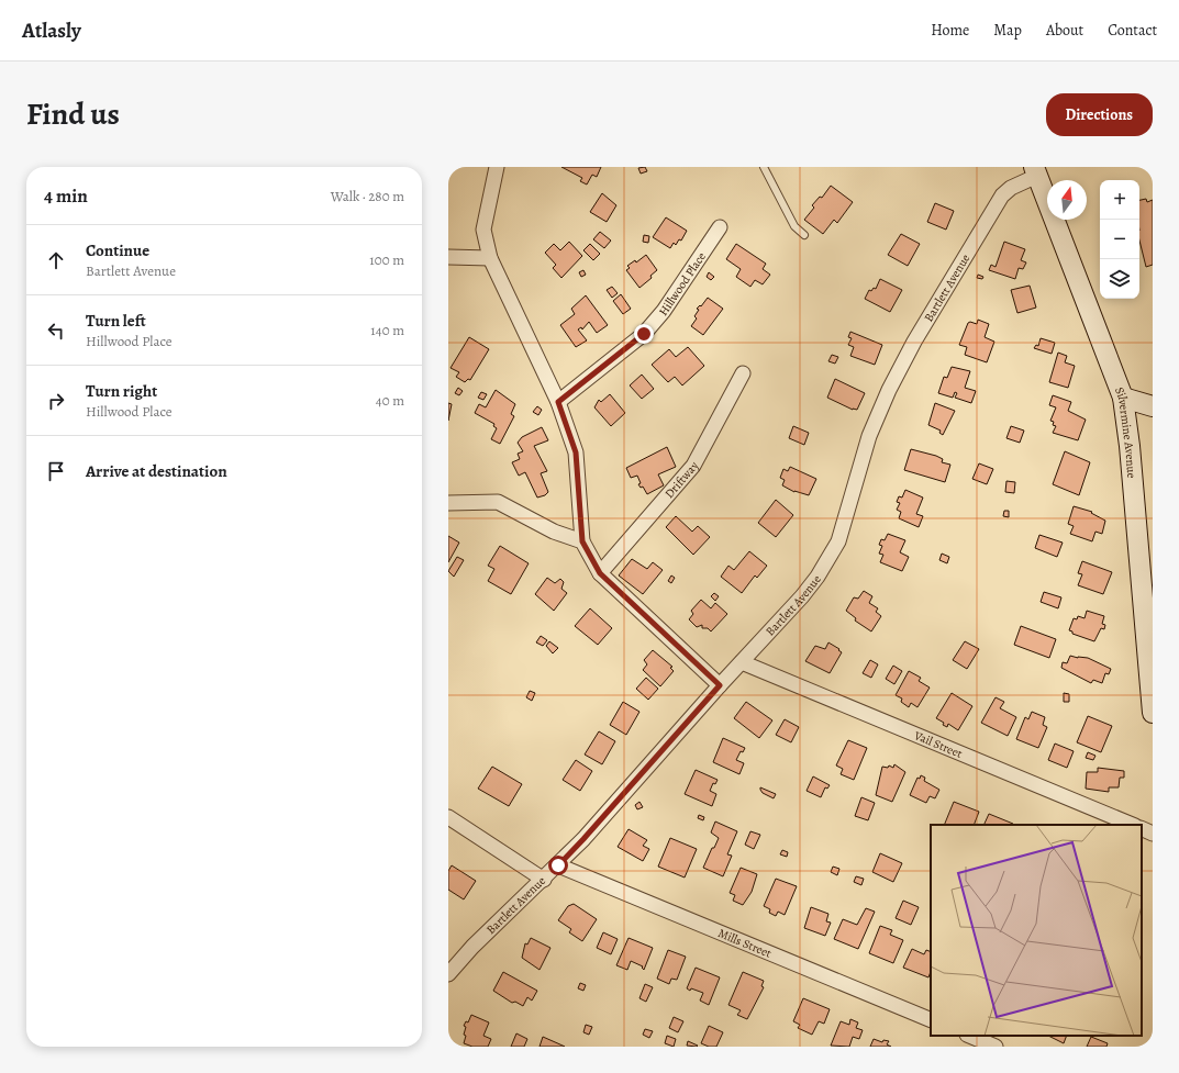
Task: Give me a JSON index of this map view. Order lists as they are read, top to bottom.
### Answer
{
  "streets": {
    "street": [
      "Hillwood Place",
      "Bartlett Avenue",
      "Silvermine Avenue",
      "Driftway",
      "Vail Street",
      "Mills Street"
    ]
  },
  "crossings": [
    ["Bartlett Avenue", "Silvermine Avenue"],
    ["Bartlett Avenue", "Vail Street"],
    ["Bartlett Avenue", "Mills Street"]
  ],
  "north": "top",
  "page": {
    "header": "Atlasly",
    "nav": [
      "Home",
      "Map",
      "About",
      "Contact"
    ],
    "title": "Find us",
    "buttons": "Directions",
    "heading": ["4 min", "Walk · 280 m"],
    "map_buttons": ["+", "−"],
    "list": [
      ["Continue", "Bartlett Avenue", "100 m"],
      ["Turn left", "Hillwood Place", "140 m"],
      ["Turn right", "Hillwood Place", "40 m"],
      "Arrive at destination"
    ]
  }
}
